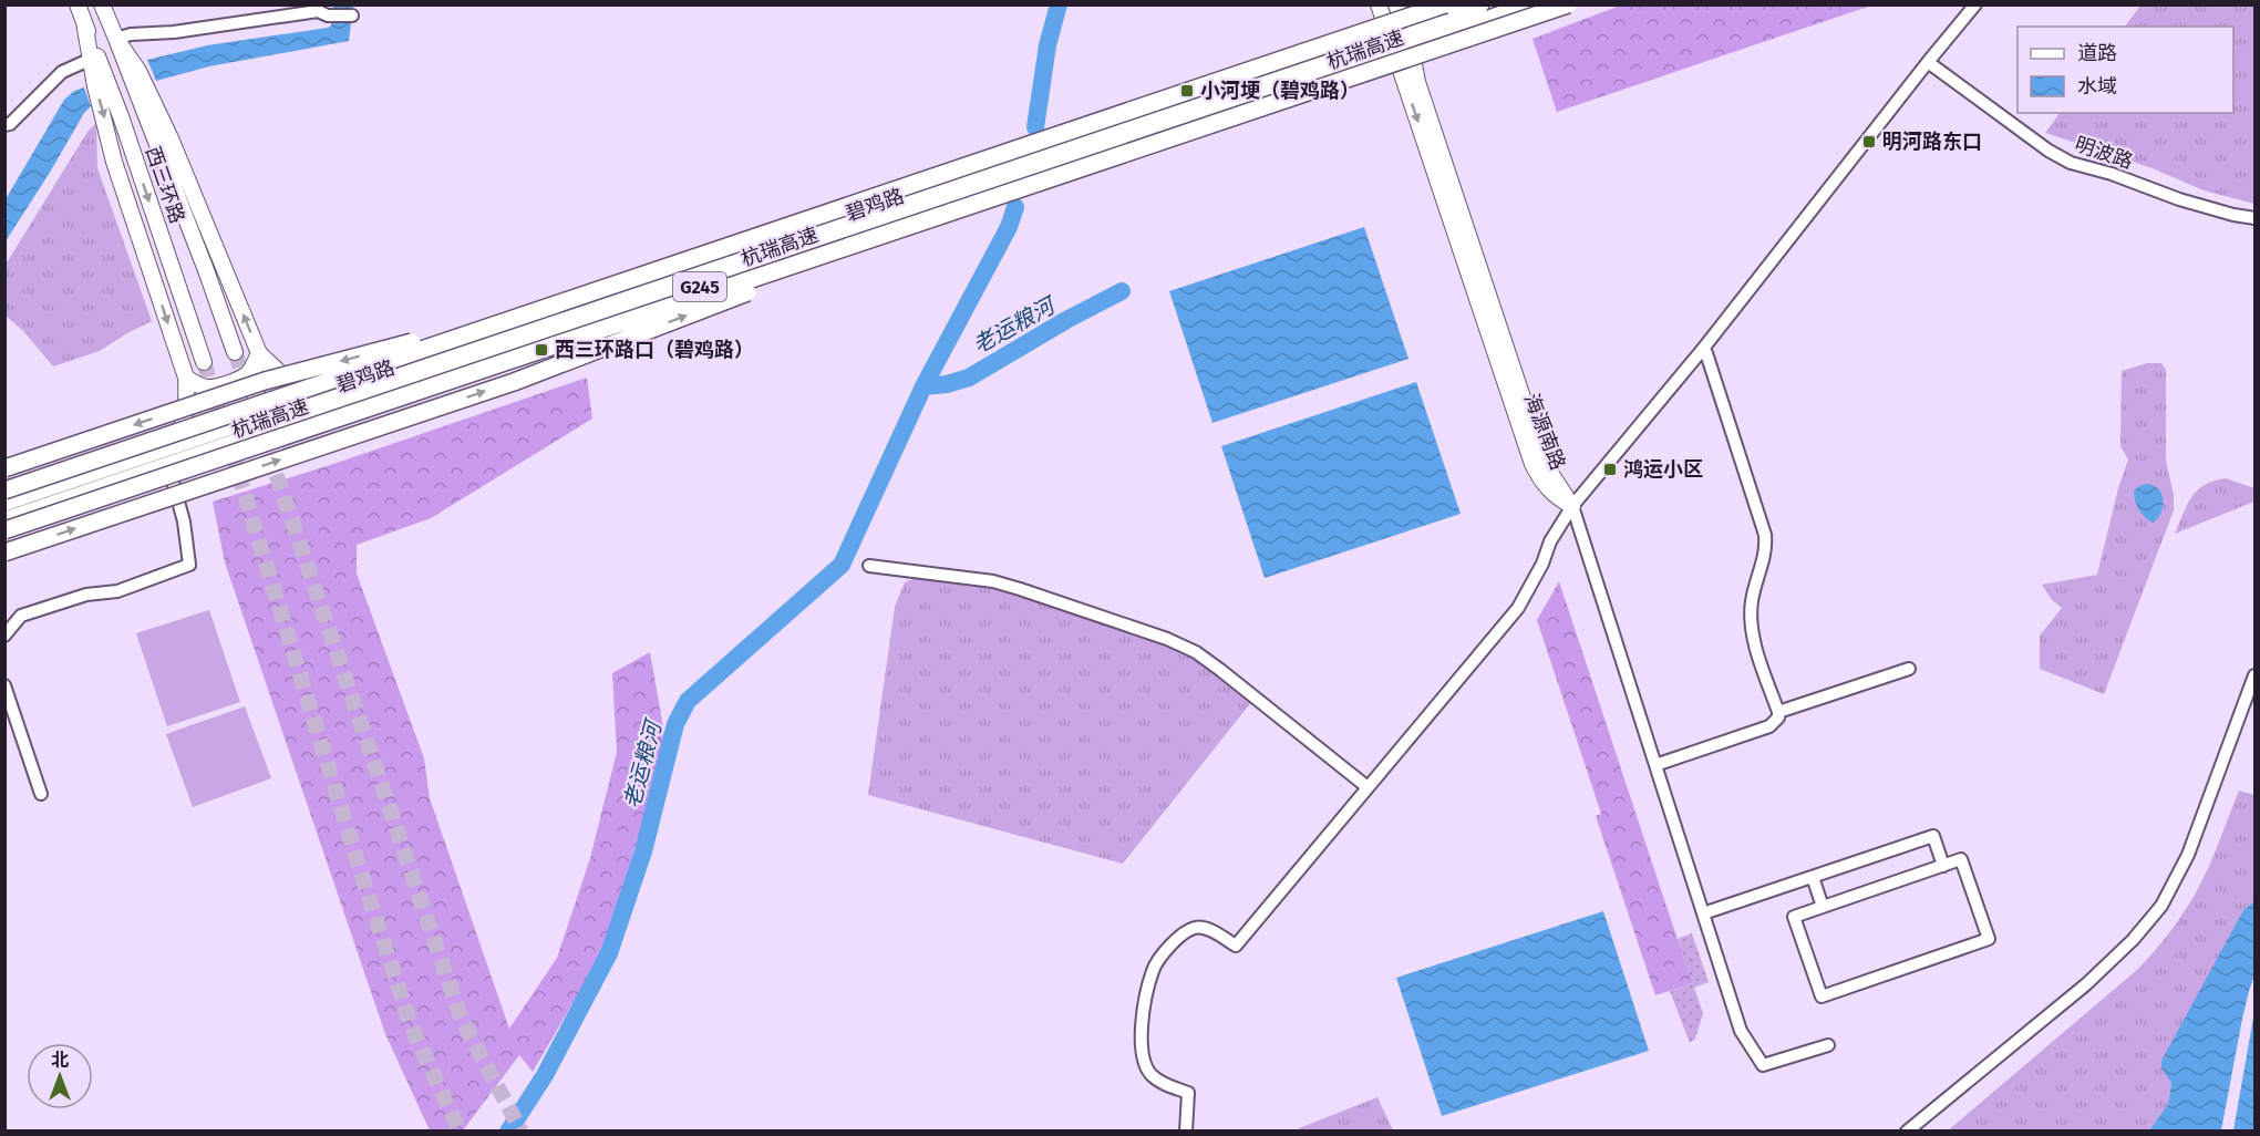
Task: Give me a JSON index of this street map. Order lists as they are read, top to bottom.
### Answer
{
  "streets": {
    "highway": ["杭瑞高速", "碧鸡路", "G245"],
    "main road": ["西三环路", "海源南路"],
    "street": ["明波路"]
  },
  "crossings": [
    ["碧鸡路", "海源南路"]
  ],
  "water": ["老运粮河"],
  "places": {
    "transit": [
      "小河埂（碧鸡路）",
      "明河路东口",
      "西三环路口（碧鸡路）",
      "鸿运小区"
    ]
  },
  "legend": ["道路", "水域"],
  "north": "top"
}
